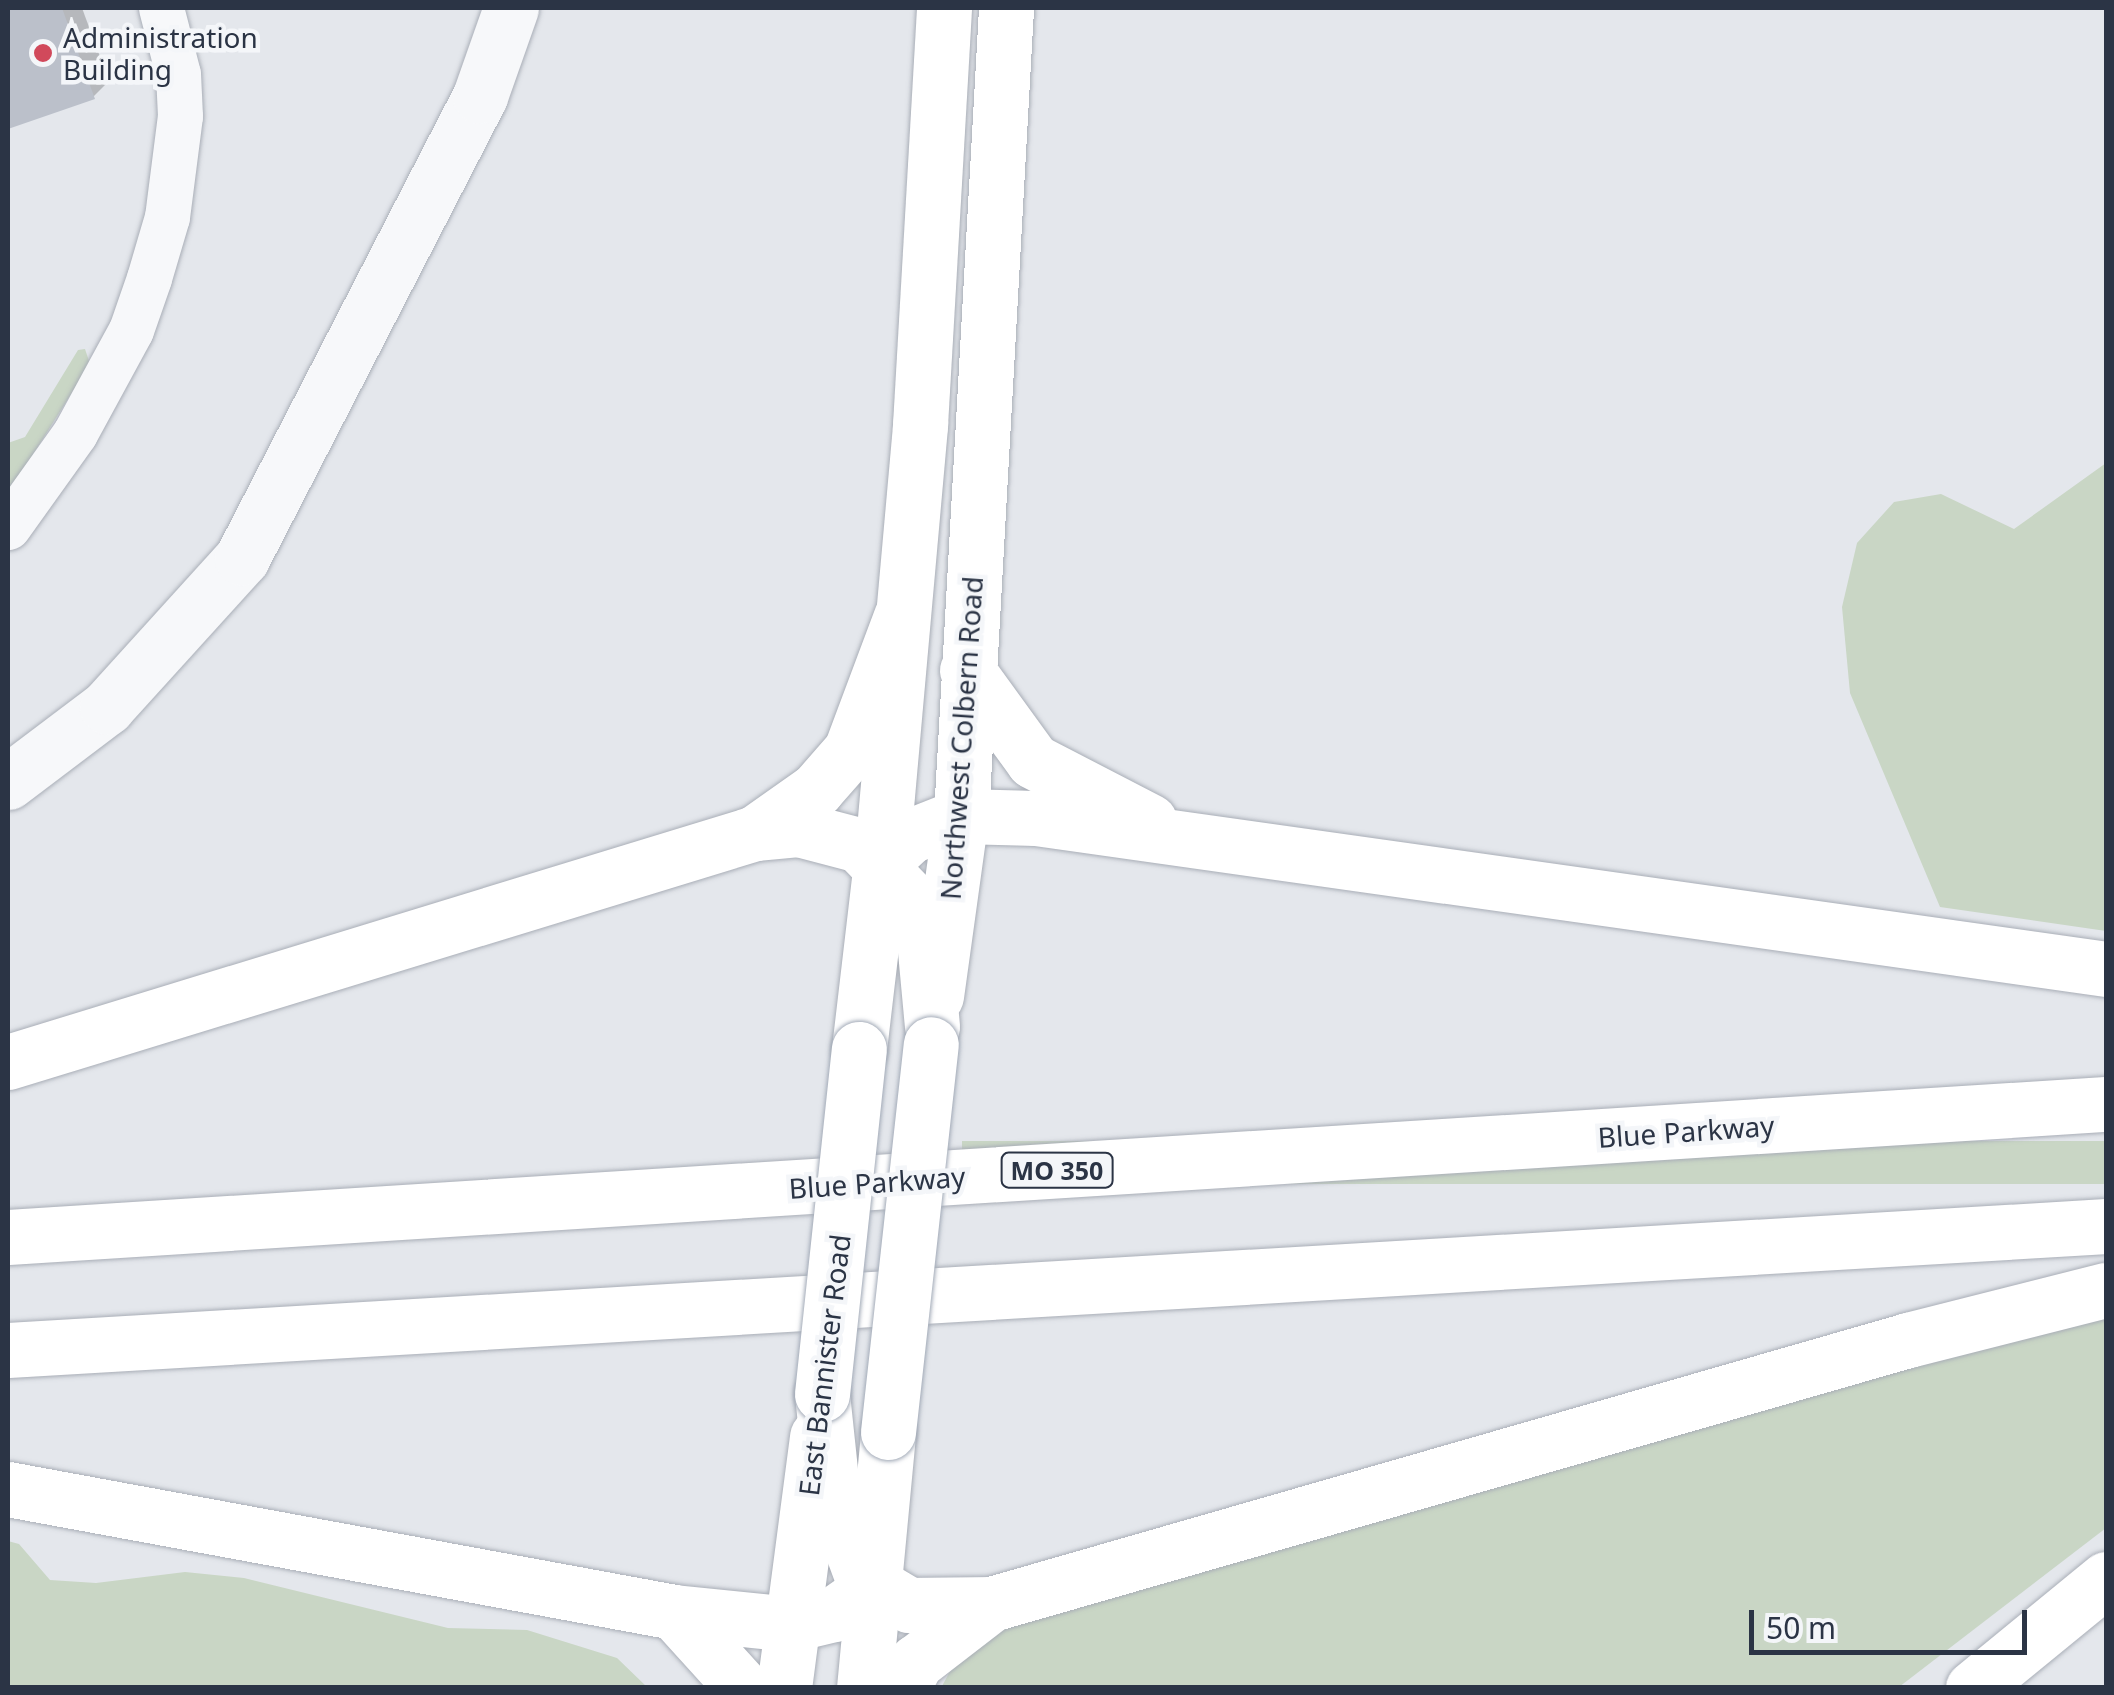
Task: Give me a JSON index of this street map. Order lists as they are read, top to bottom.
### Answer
{
  "streets": {
    "main road": [
      "Northwest Colbern Road",
      "Blue Parkway",
      "MO 350",
      "East Bannister Road"
    ]
  },
  "places": ["Administration Building"],
  "scale_bar": "50 m"
}
